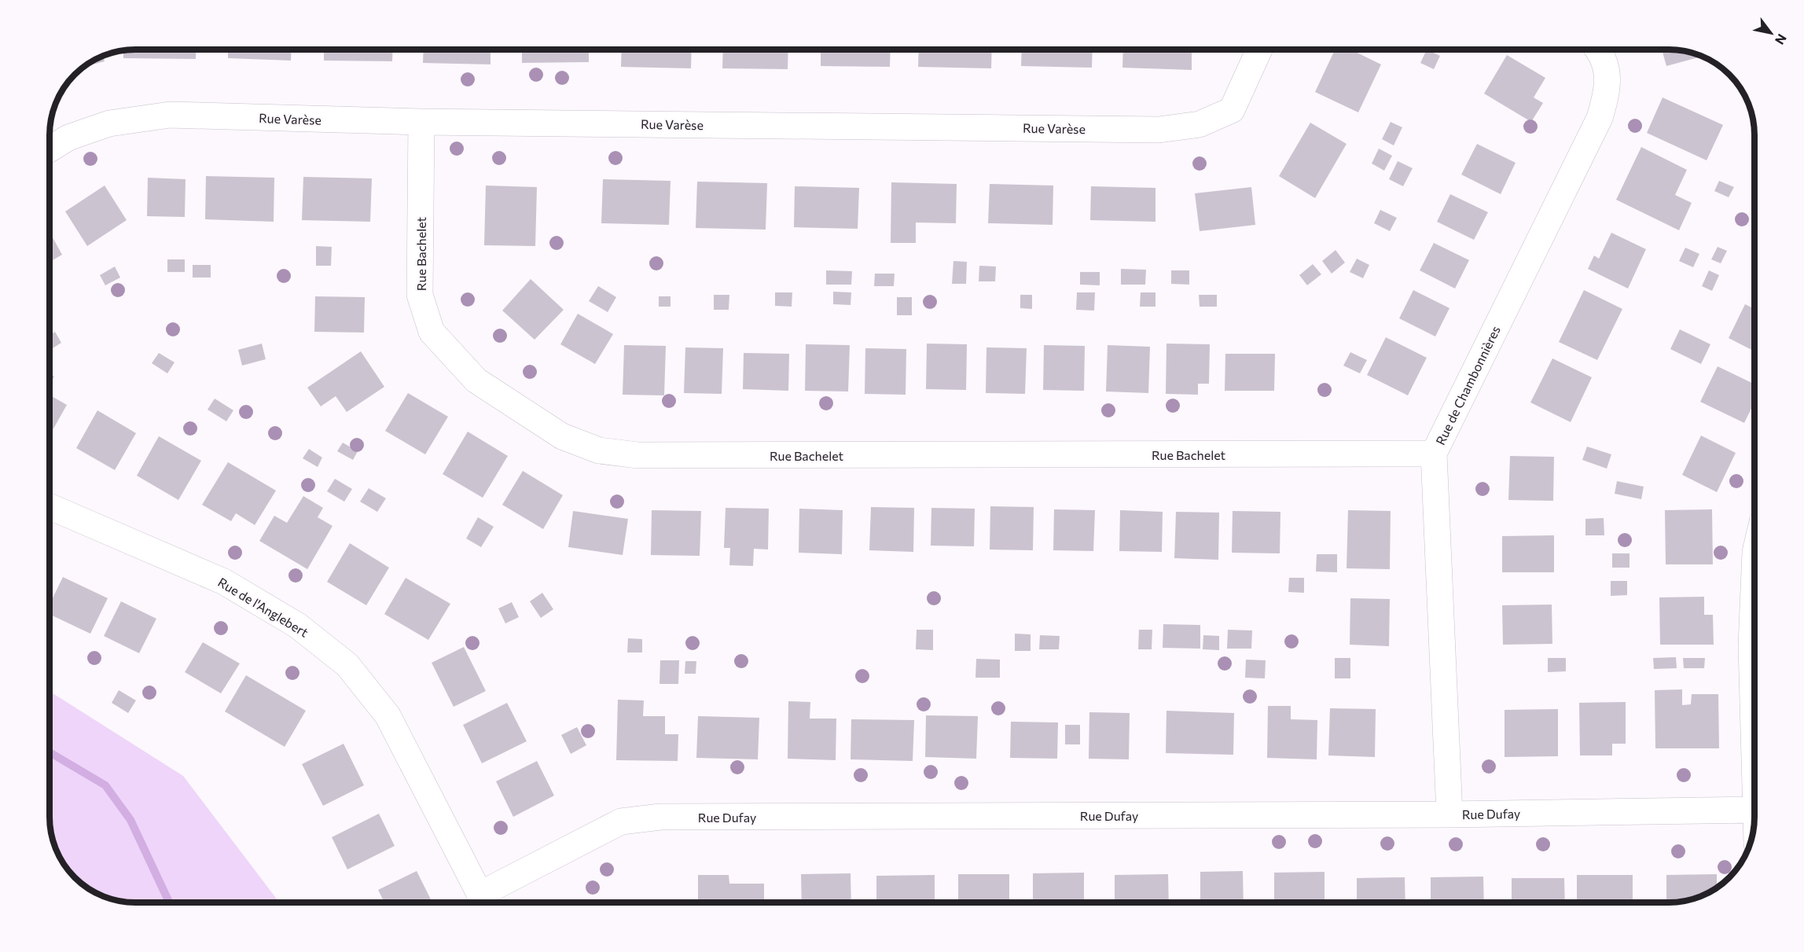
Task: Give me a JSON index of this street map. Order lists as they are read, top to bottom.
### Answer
{
  "streets": {
    "street": [
      "Rue Varèse",
      "Rue Bachelet",
      "Rue de Chambonnières",
      "Rue de l'Anglebert",
      "Rue Dufay"
    ]
  },
  "crossings": [
    ["Rue Varèse", "Rue Bachelet"],
    ["Rue Bachelet", "Rue de Chambonnières"],
    ["Rue de Chambonnières", "Rue Dufay"],
    ["Rue de l'Anglebert", "Rue Dufay"]
  ],
  "north": "bottom right"
}
